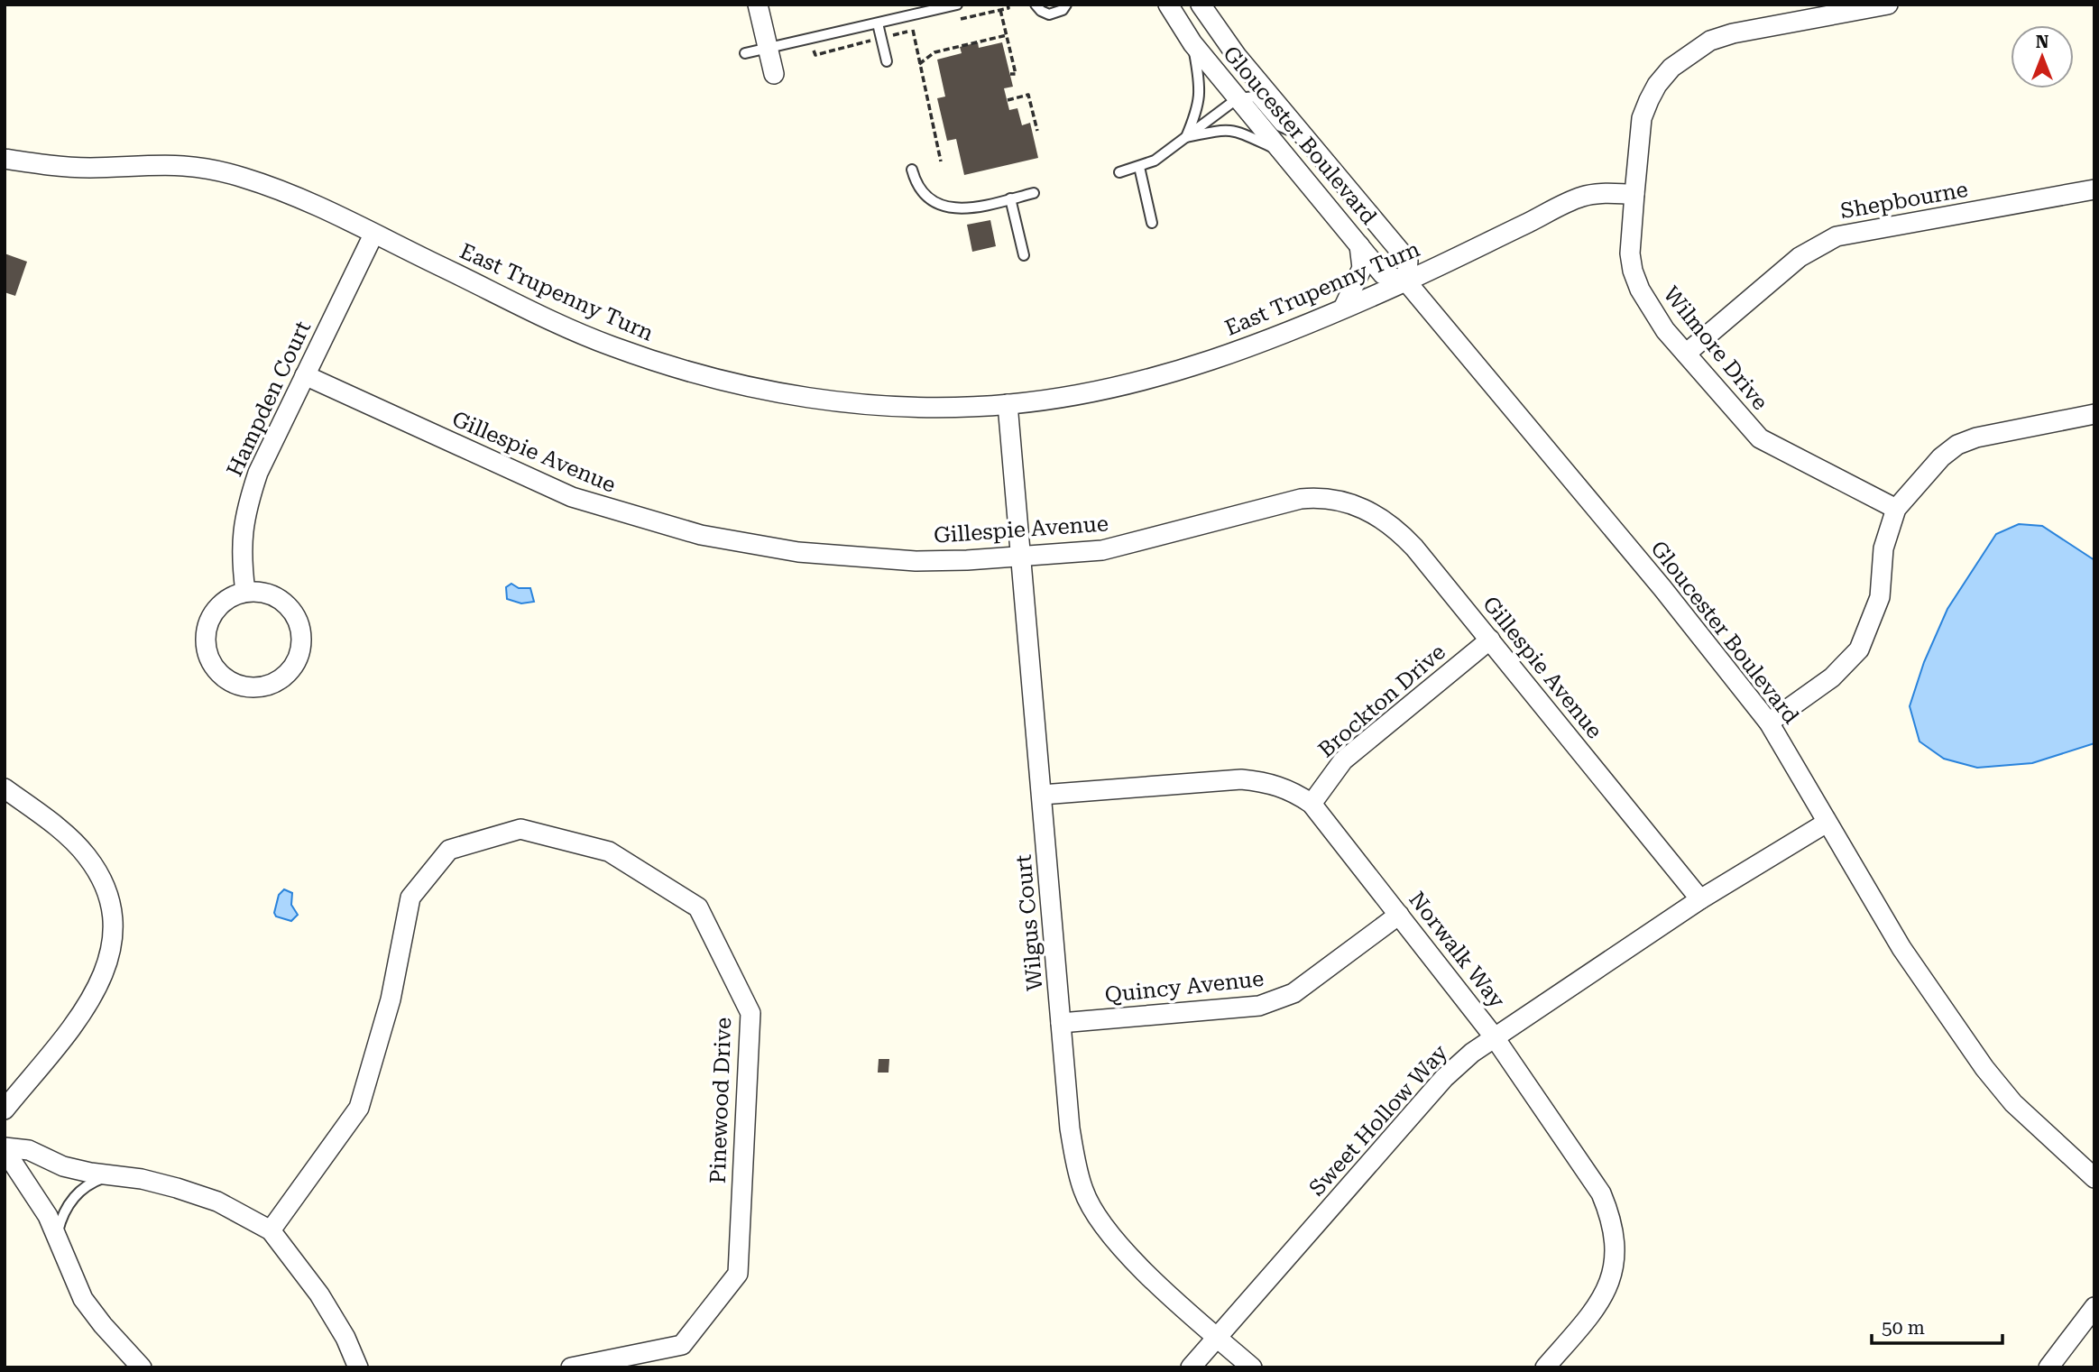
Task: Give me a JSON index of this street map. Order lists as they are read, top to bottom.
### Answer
{
  "streets": {
    "street": [
      "Gloucester Boulevard",
      "Shepbourne",
      "East Trupenny Turn",
      "Wilmore Drive",
      "Hampden Court",
      "Gillespie Avenue",
      "Brockton Drive",
      "Wilgus Court",
      "Norwalk Way",
      "Quincy Avenue",
      "Pinewood Drive",
      "Sweet Hollow Way"
    ]
  },
  "crossings": [
    ["Gloucester Boulevard", "East Trupenny Turn"],
    ["Gloucester Boulevard", "Sweet Hollow Way"],
    ["Shepbourne", "Wilmore Drive"],
    ["East Trupenny Turn", "Wilmore Drive"],
    ["East Trupenny Turn", "Hampden Court"],
    ["East Trupenny Turn", "Wilgus Court"],
    ["Hampden Court", "Gillespie Avenue"],
    ["Gillespie Avenue", "Brockton Drive"],
    ["Gillespie Avenue", "Wilgus Court"],
    ["Gillespie Avenue", "Sweet Hollow Way"],
    ["Brockton Drive", "Norwalk Way"],
    ["Wilgus Court", "Norwalk Way"],
    ["Wilgus Court", "Quincy Avenue"],
    ["Wilgus Court", "Sweet Hollow Way"],
    ["Norwalk Way", "Quincy Avenue"],
    ["Norwalk Way", "Sweet Hollow Way"]
  ],
  "scale_bar": "50 m",
  "north": "top"
}
